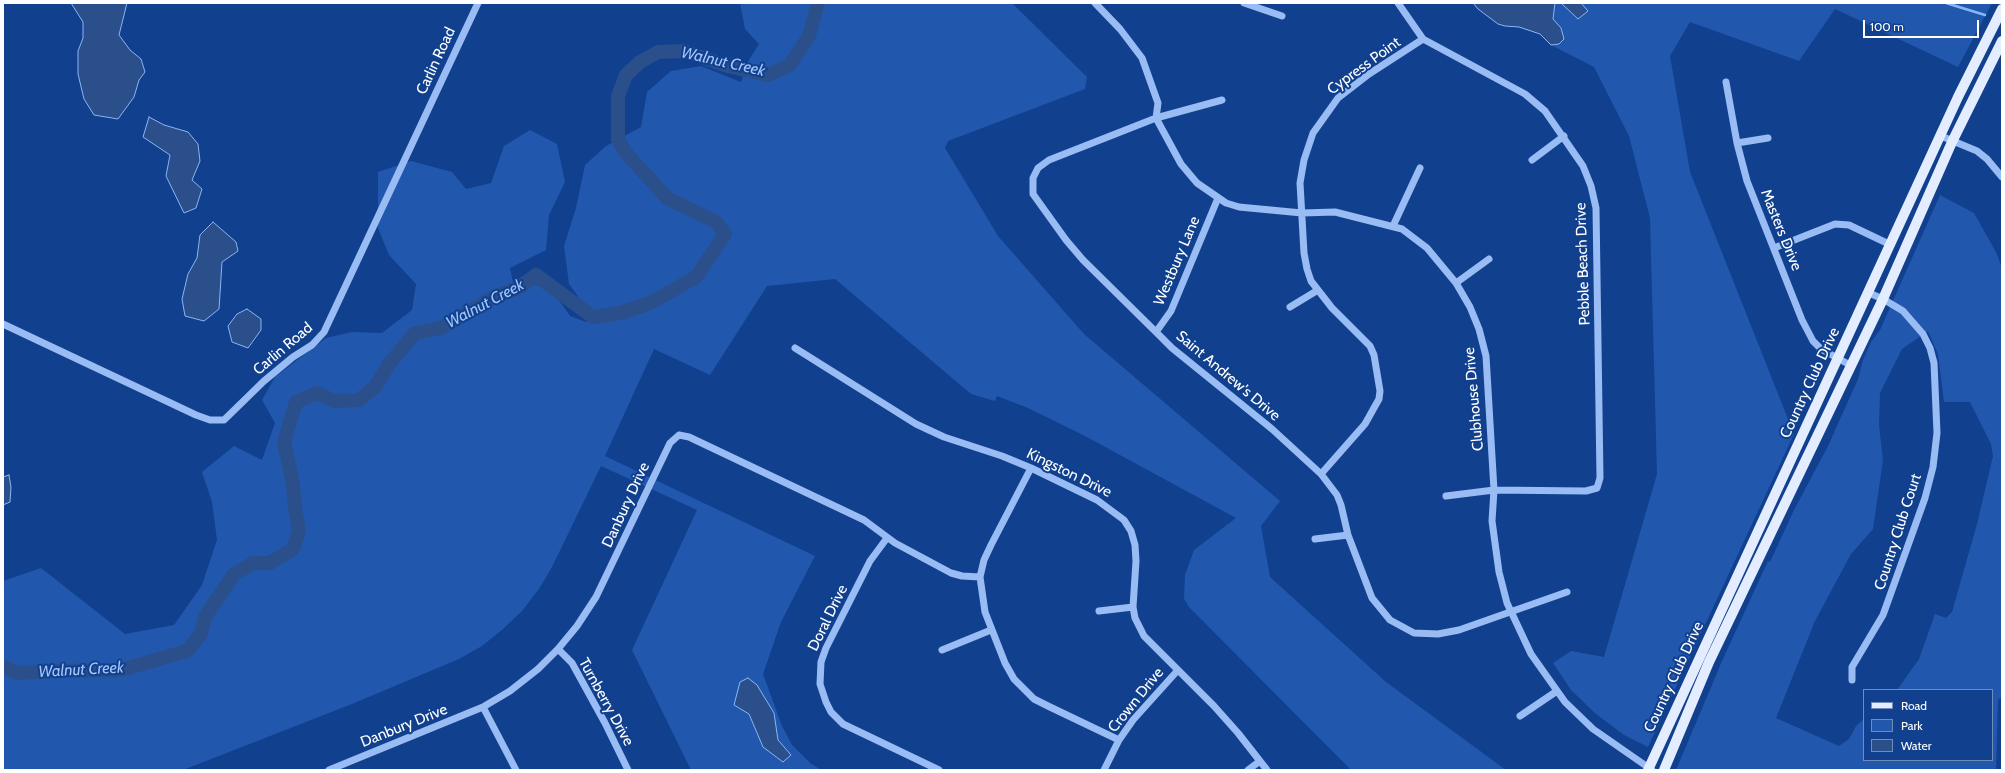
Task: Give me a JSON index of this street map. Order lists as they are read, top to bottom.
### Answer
{
  "streets": {
    "main road": ["Country Club Drive"],
    "street": [
      "Carlin Road",
      "Cypress Point",
      "Masters Drive",
      "Westbury Lane",
      "Pebble Beach Drive",
      "Saint Andrew's Drive",
      "Clubhouse Drive",
      "Kingston Drive",
      "Danbury Drive",
      "Country Club Court",
      "Doral Drive",
      "Crown Drive",
      "Turnberry Drive"
    ]
  },
  "crossings": [
    ["Cypress Point", "Pebble Beach Drive"],
    ["Cypress Point", "Saint Andrew's Drive"],
    ["Cypress Point", "Clubhouse Drive"],
    ["Masters Drive", "Country Club Drive"],
    ["Westbury Lane", "Saint Andrew's Drive"],
    ["Westbury Lane", "Clubhouse Drive"],
    ["Pebble Beach Drive", "Clubhouse Drive"],
    ["Saint Andrew's Drive", "Clubhouse Drive"],
    ["Country Club Drive", "Clubhouse Drive"],
    ["Country Club Drive", "Country Club Court"],
    ["Kingston Drive", "Crown Drive"],
    ["Danbury Drive", "Doral Drive"],
    ["Danbury Drive", "Turnberry Drive"]
  ],
  "water": ["Walnut Creek"],
  "legend": ["Road", "Park", "Water"],
  "scale_bar": "100 m"
}
